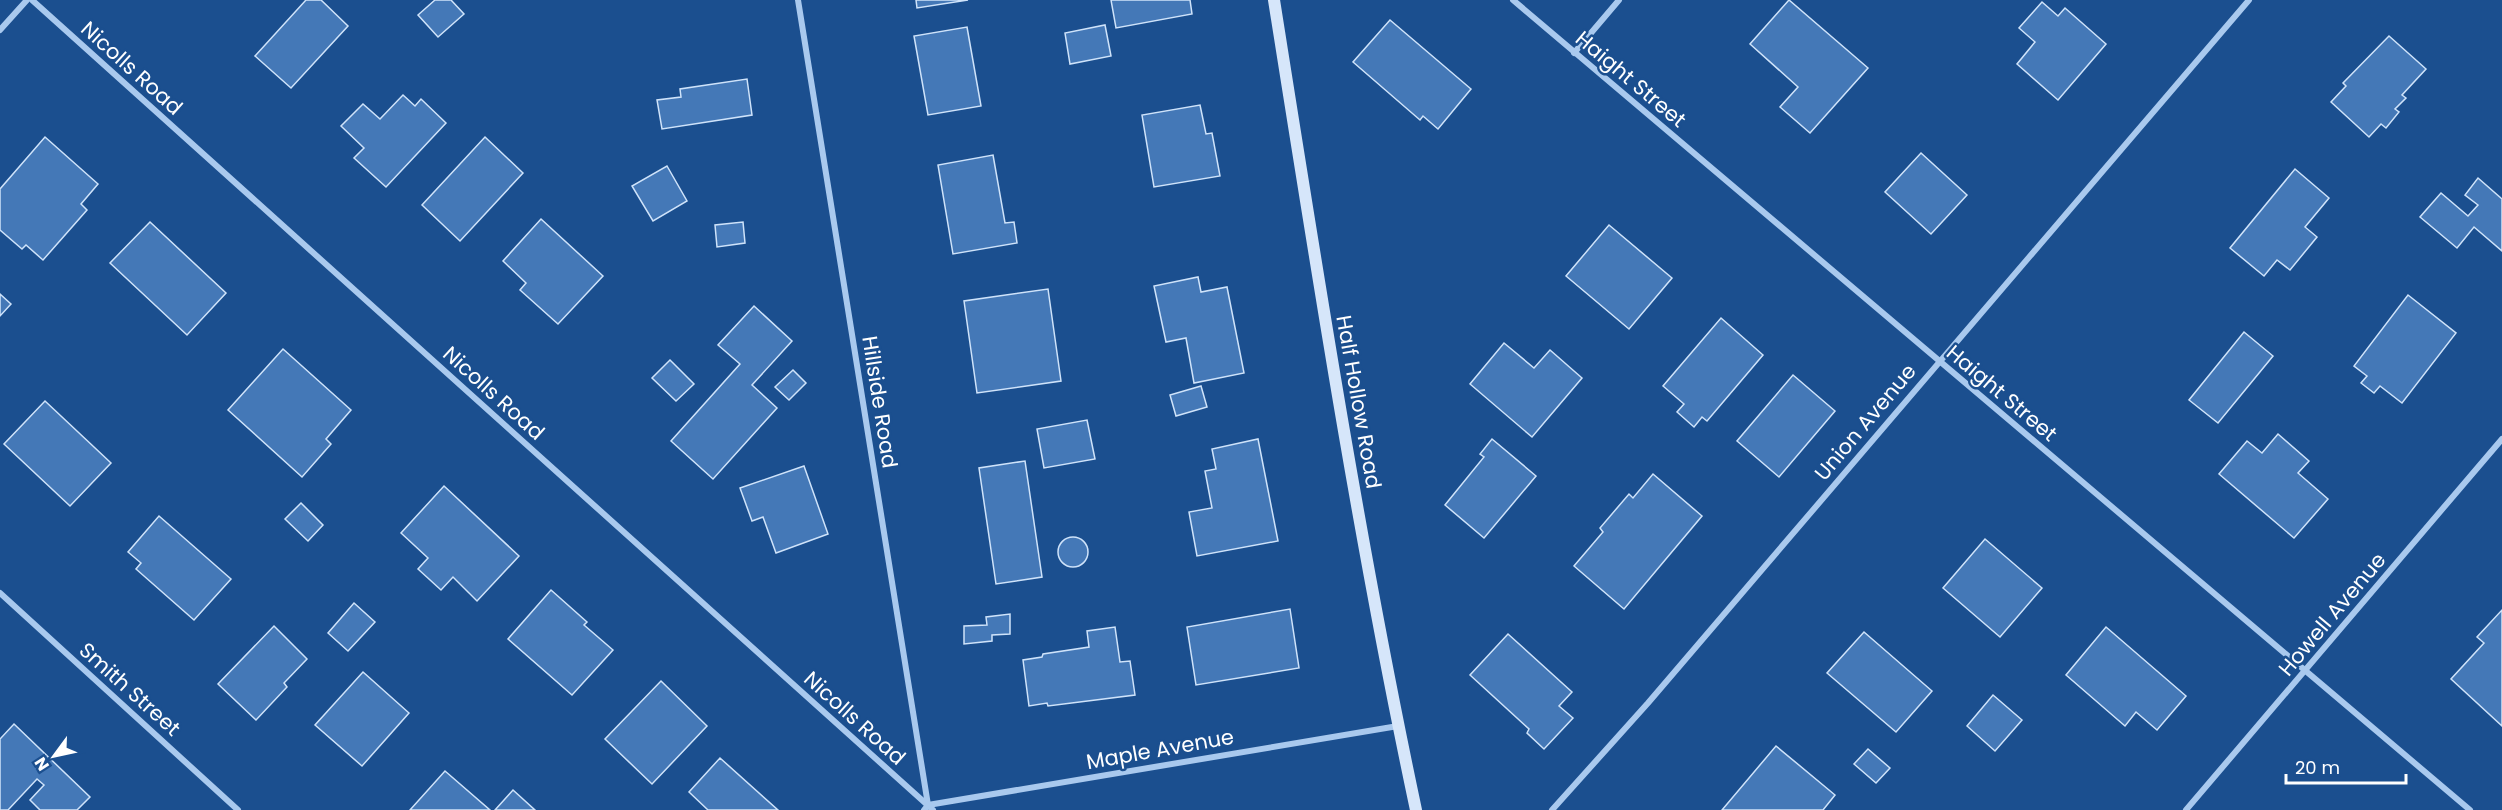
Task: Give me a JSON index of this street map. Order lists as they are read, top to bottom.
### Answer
{
  "streets": {
    "street": [
      "Nicolls Road",
      "Haight Street",
      "Hillside Road",
      "Half Hollow Road",
      "Union Avenue",
      "Howell Avenue",
      "Smith Street",
      "Maple Avenue"
    ]
  },
  "crossings": [
    ["Nicolls Road", "Hillside Road"],
    ["Nicolls Road", "Maple Avenue"],
    ["Haight Street", "Union Avenue"],
    ["Haight Street", "Howell Avenue"],
    ["Hillside Road", "Maple Avenue"],
    ["Half Hollow Road", "Maple Avenue"]
  ],
  "scale_bar": "20 m",
  "north": "bottom left"
}
